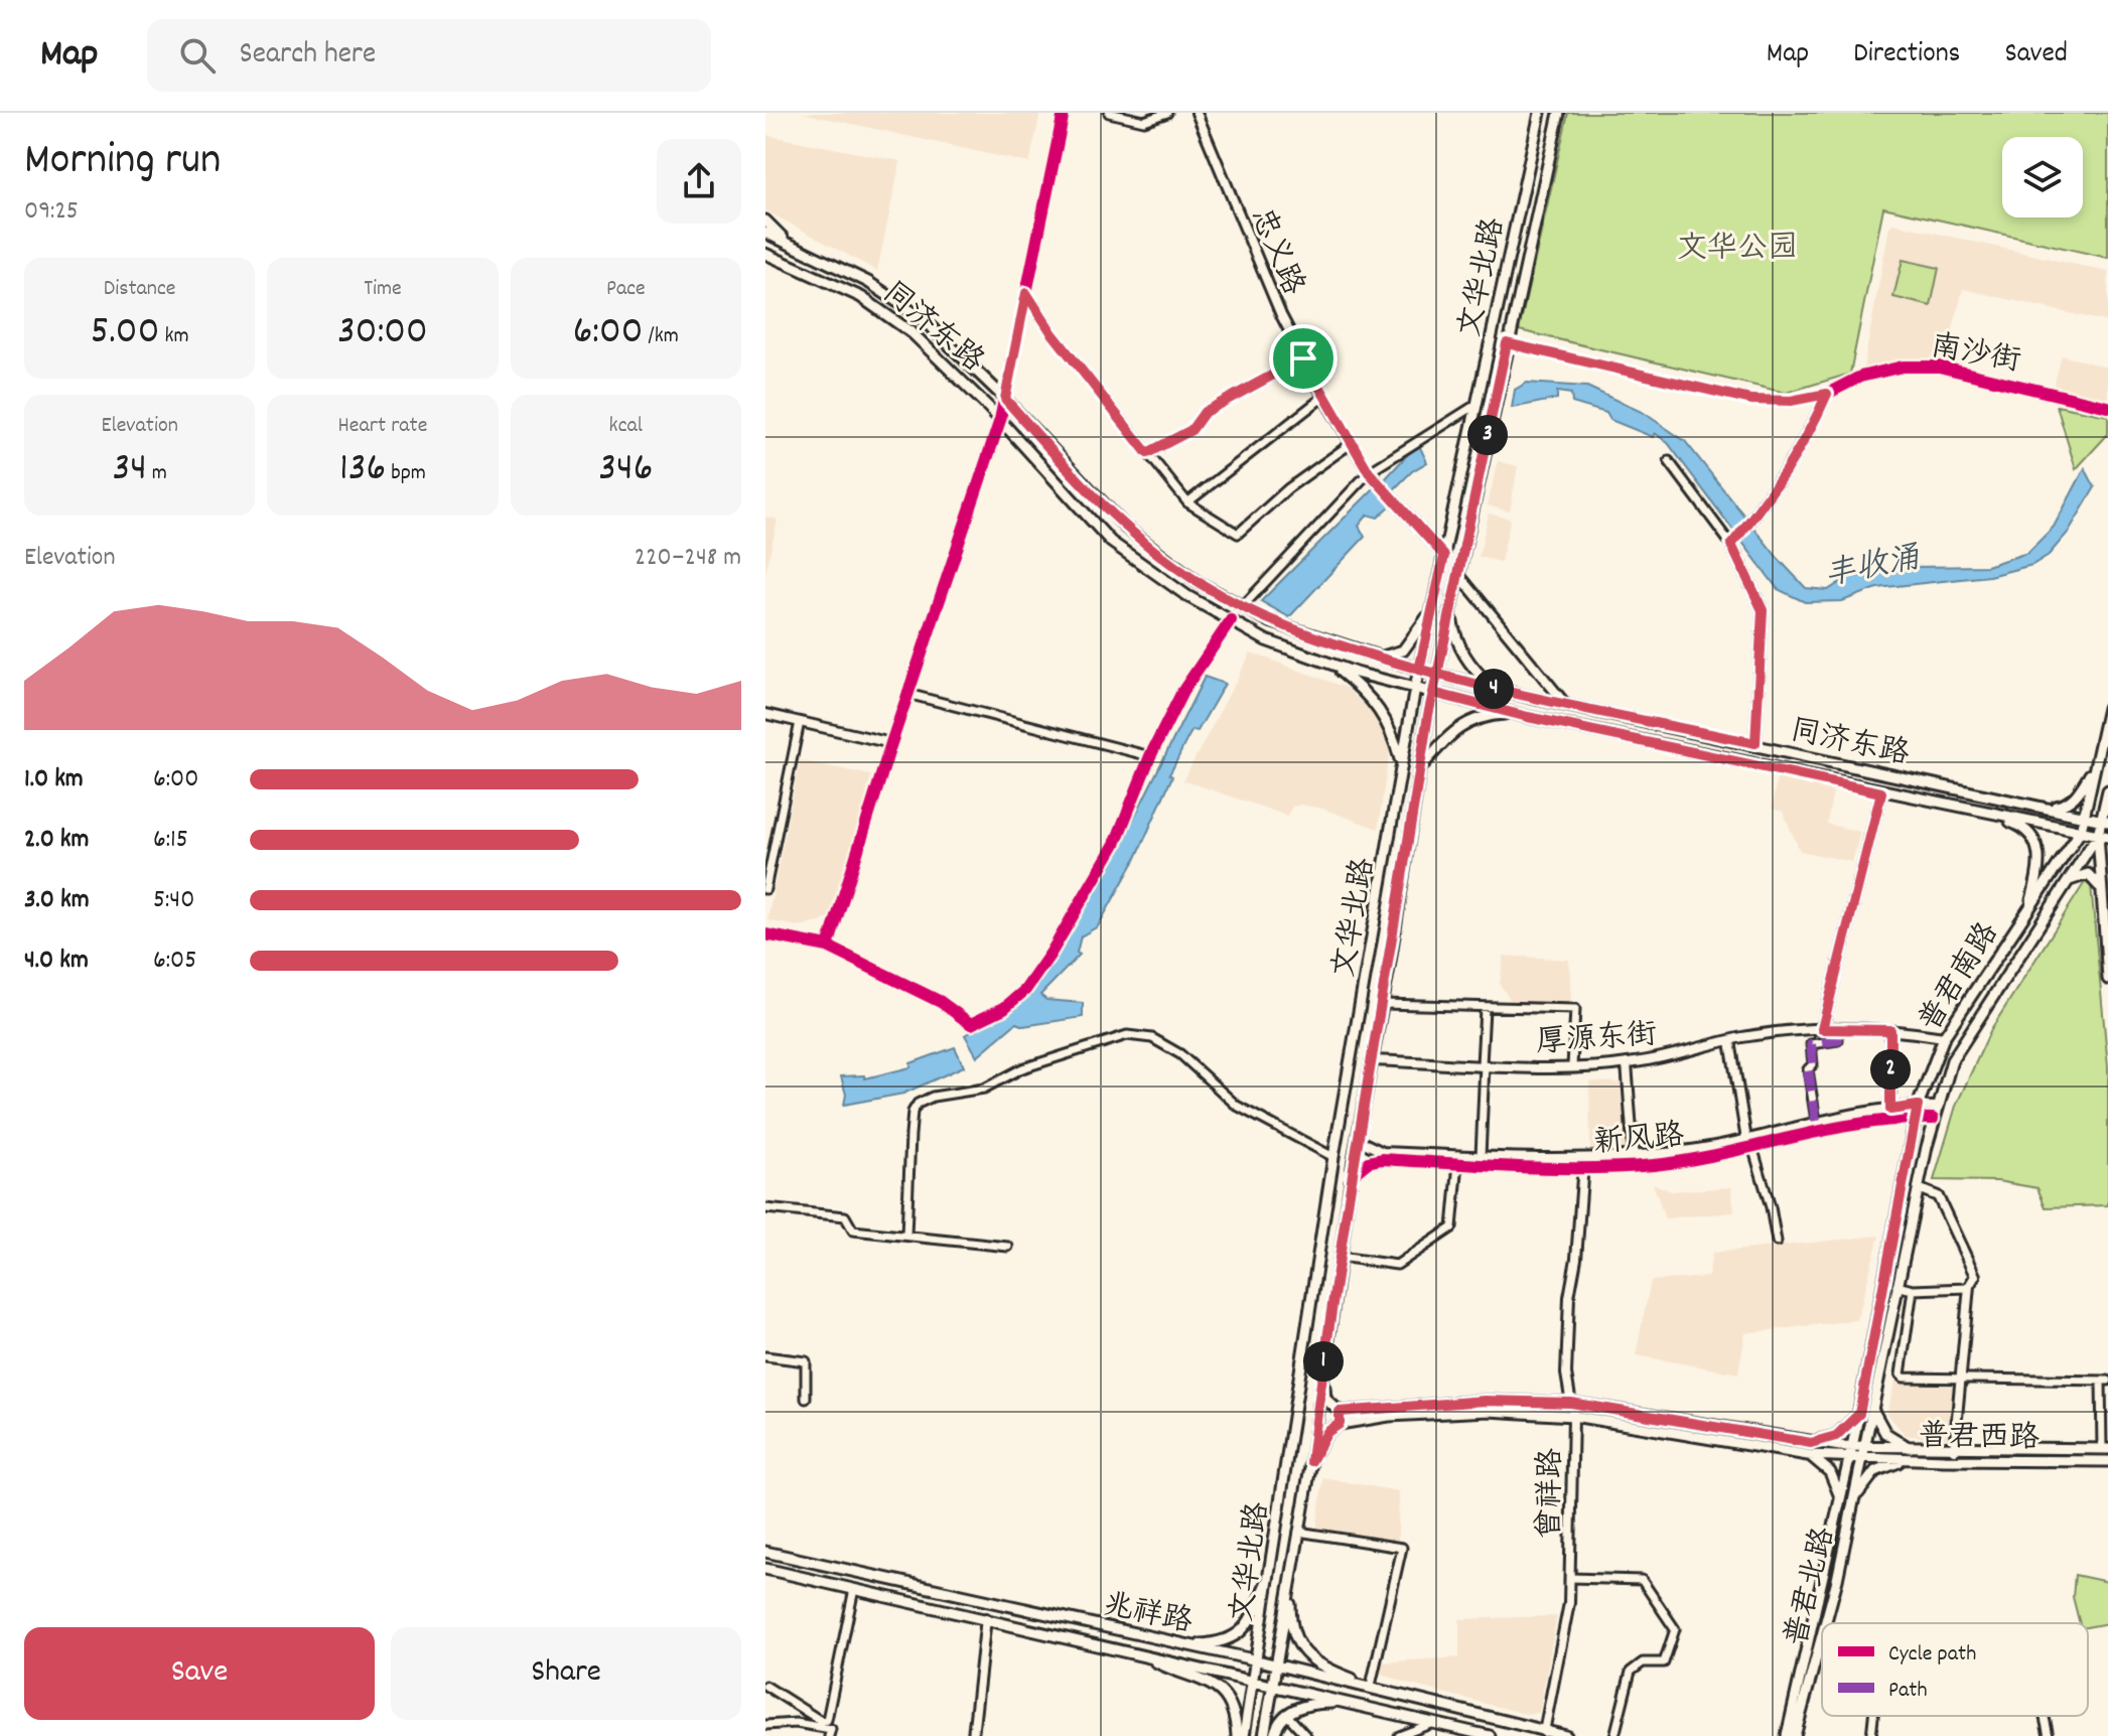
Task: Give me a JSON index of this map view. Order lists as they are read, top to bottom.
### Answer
{
  "streets": {
    "main road": [
      "文华北路",
      "同济东路",
      "普君南路",
      "普君西路",
      "普君北路",
      "兆祥路"
    ],
    "street": [
      "忠义路",
      "南沙街",
      "厚源东街",
      "新风路",
      "曾祥路"
    ]
  },
  "crossings": [
    ["忠义路", "文华北路"],
    ["文华北路", "同济东路"],
    ["文华北路", "南沙街"],
    ["文华北路", "厚源东街"],
    ["文华北路", "新风路"],
    ["文华北路", "兆祥路"],
    ["同济东路", "普君南路"],
    ["普君南路", "厚源东街"],
    ["普君南路", "新风路"],
    ["普君南路", "普君西路"],
    ["普君南路", "普君北路"],
    ["新风路", "曾祥路"],
    ["普君西路", "普君北路"],
    ["曾祥路", "兆祥路"]
  ],
  "water": ["丰收涌"],
  "parks": ["文华公园"],
  "legend": ["Cycle path", "Path"],
  "page": {
    "header": "Map",
    "search": "Search here",
    "nav": ["Map", "Directions", "Saved"],
    "heading": ["Morning run", "09:25"],
    "stats": [
      ["Distance", "5.00 km"],
      ["Time", "30:00"],
      ["Pace", "6:00 /km"],
      ["Elevation", "34 m"],
      ["Heart rate", "136 bpm"],
      ["kcal", "346"]
    ],
    "pins": [
      "3",
      "4",
      "2",
      "1"
    ],
    "chart": ["Elevation", "220–248 m"],
    "list": [
      {
        "name": "1.0 km",
        "note": "6:00"
      },
      {
        "name": "2.0 km",
        "note": "6:15"
      },
      {
        "name": "3.0 km",
        "note": "5:40"
      },
      {
        "name": "4.0 km",
        "note": "6:05"
      }
    ],
    "buttons": ["Save", "Share"]
  }
}
